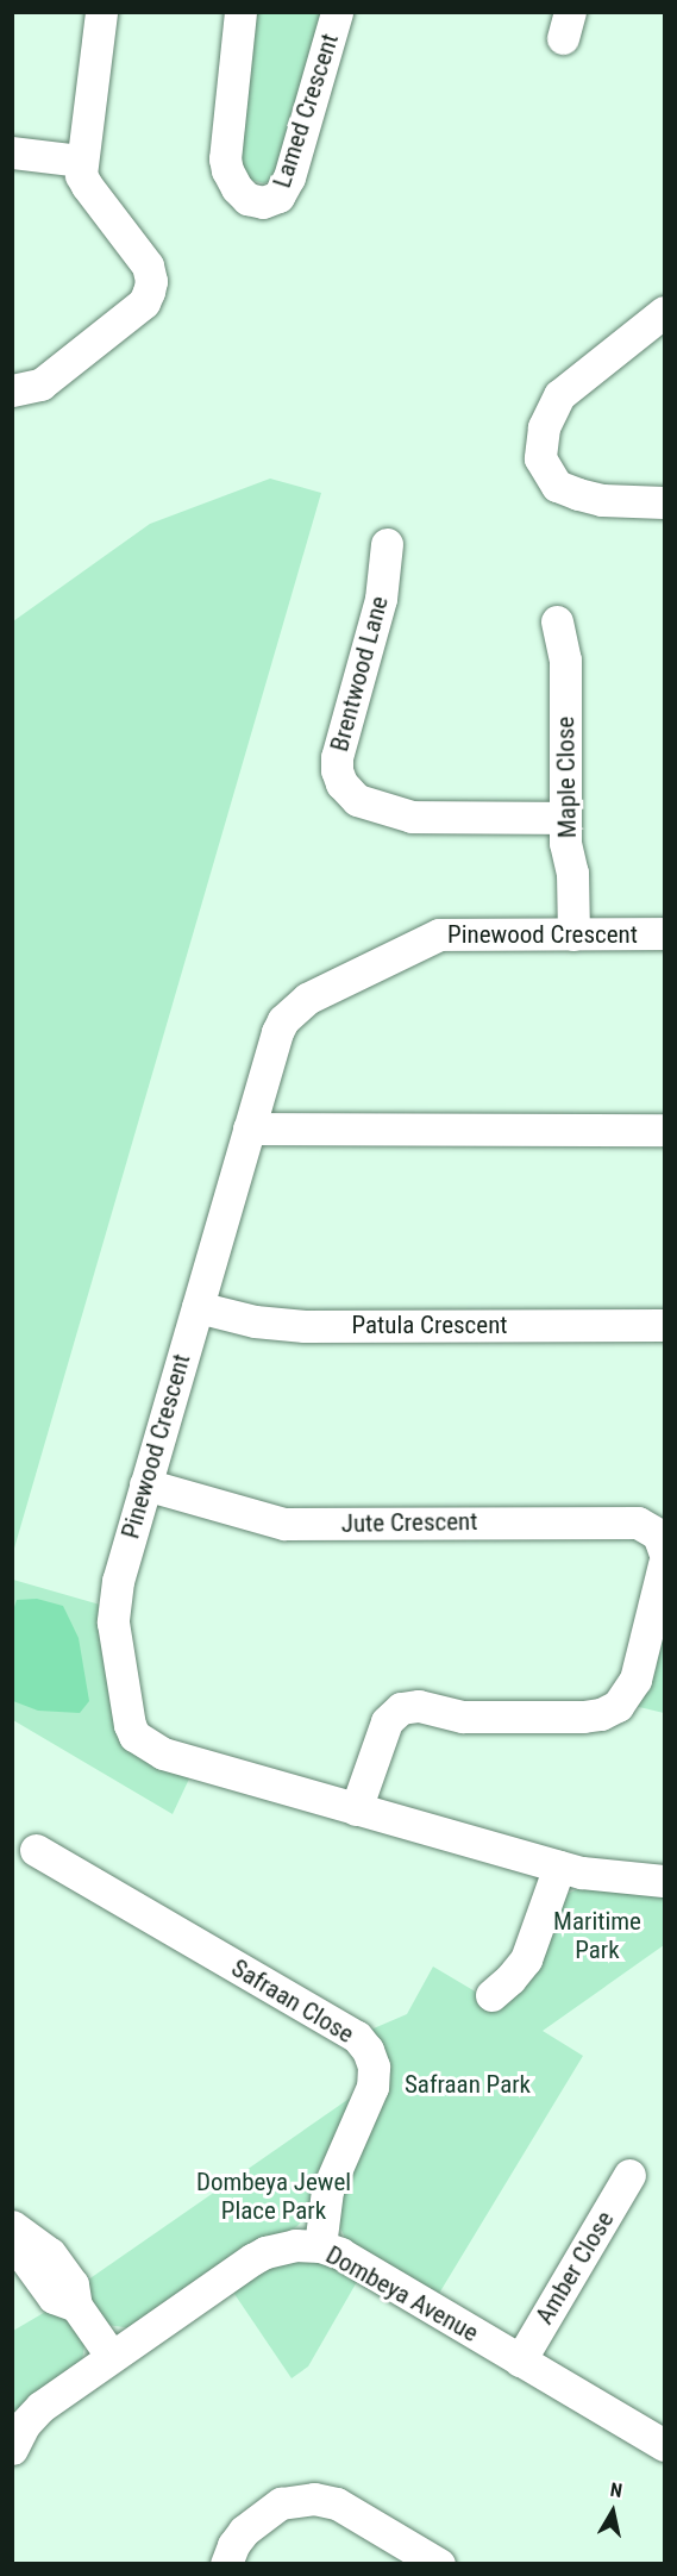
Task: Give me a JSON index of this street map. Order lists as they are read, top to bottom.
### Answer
{
  "streets": {
    "street": [
      "Lamed Crescent",
      "Brentwood Lane",
      "Maple Close",
      "Pinewood Crescent",
      "Patula Crescent",
      "Jute Crescent",
      "Safraan Close",
      "Amber Close",
      "Dombeya Avenue"
    ]
  },
  "crossings": [
    ["Brentwood Lane", "Maple Close"],
    ["Maple Close", "Pinewood Crescent"],
    ["Pinewood Crescent", "Patula Crescent"],
    ["Pinewood Crescent", "Jute Crescent"],
    ["Safraan Close", "Dombeya Avenue"],
    ["Amber Close", "Dombeya Avenue"]
  ],
  "parks": ["Maritime Park", "Safraan Park", "Dombeya Jewel Place Park"],
  "north": "top"
}
